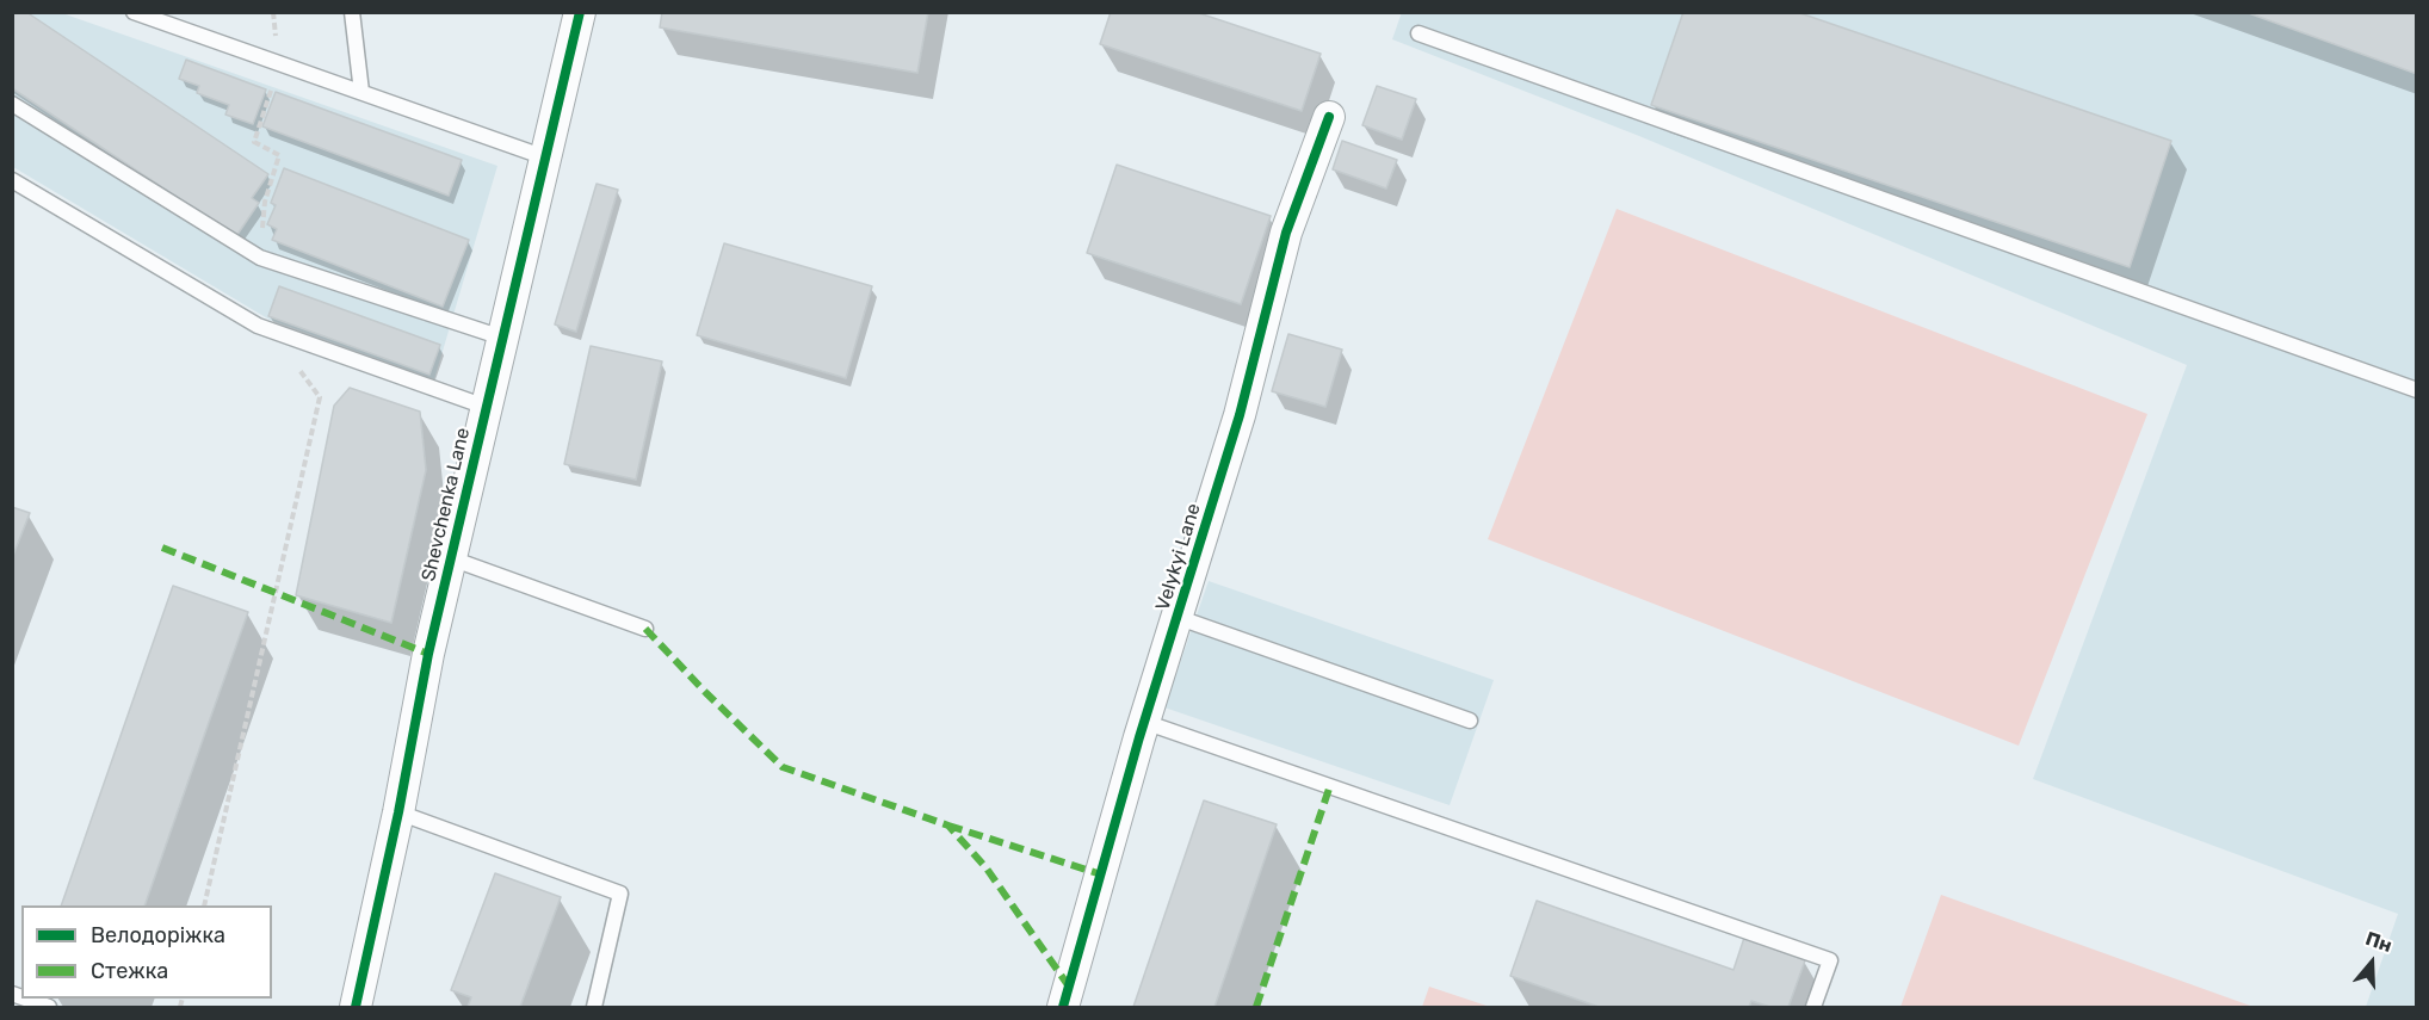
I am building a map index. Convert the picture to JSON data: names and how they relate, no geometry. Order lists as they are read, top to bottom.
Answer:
{
  "streets": {
    "street": ["Shevchenka Lane", "Velykyi Lane"]
  },
  "legend": ["Велодоріжка", "Стежка"],
  "north": "top"
}
